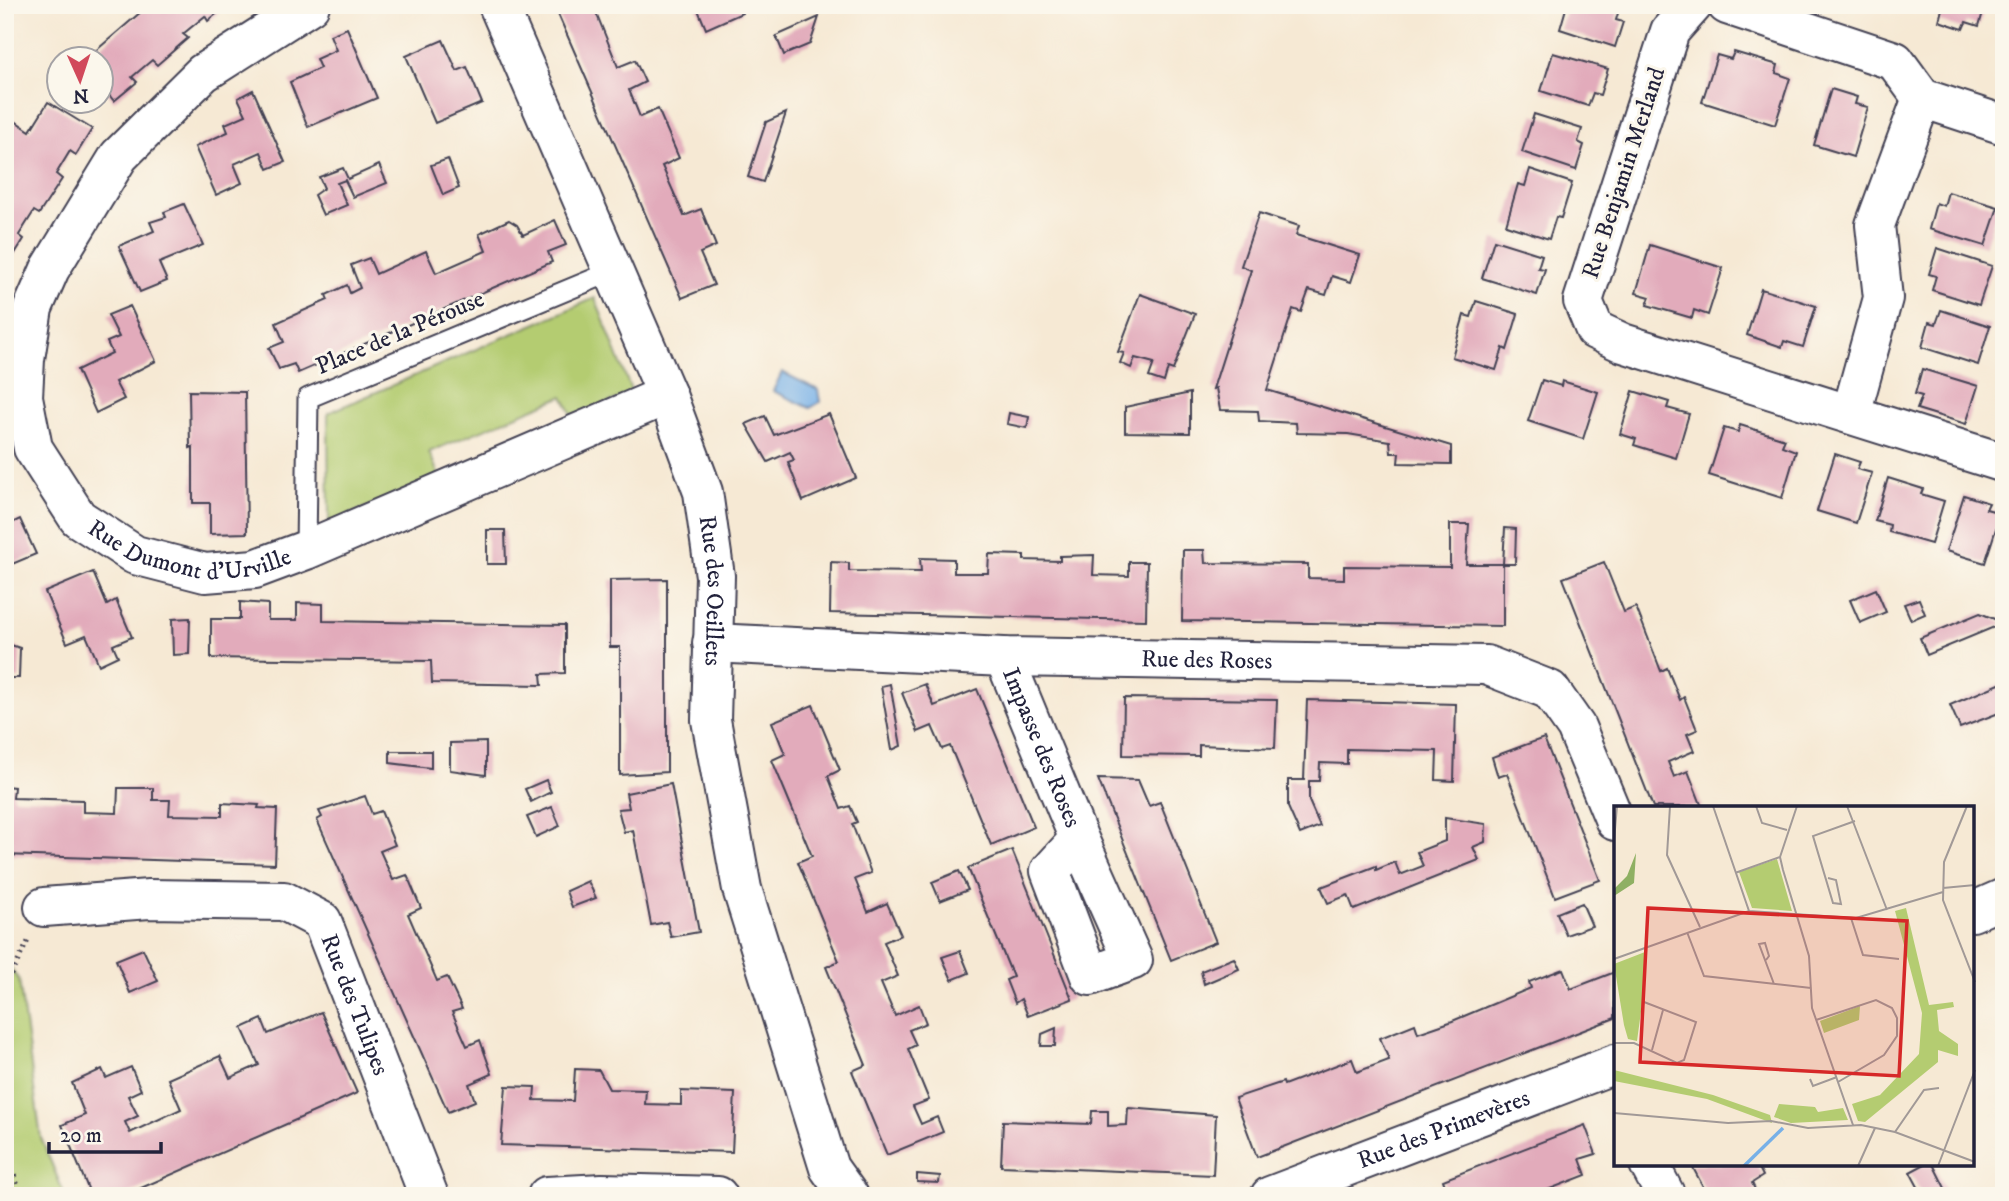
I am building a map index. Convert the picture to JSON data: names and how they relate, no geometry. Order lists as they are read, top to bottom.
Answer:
{
  "streets": {
    "street": [
      "Rue Benjamin Merland",
      "Rue Dumont d'Urville",
      "Rue des Oeillets",
      "Rue des Roses",
      "Impasse des Roses",
      "Rue des Tulipes",
      "Rue des Primevères"
    ],
    "lane": ["Place de la Pérouse"]
  },
  "crossings": [
    ["Place de la Pérouse", "Rue Dumont d'Urville"],
    ["Place de la Pérouse", "Rue des Oeillets"],
    ["Rue Dumont d'Urville", "Rue des Oeillets"],
    ["Rue des Oeillets", "Rue des Roses"],
    ["Rue des Roses", "Impasse des Roses"]
  ],
  "scale_bar": "20 m",
  "north": "bottom"
}
